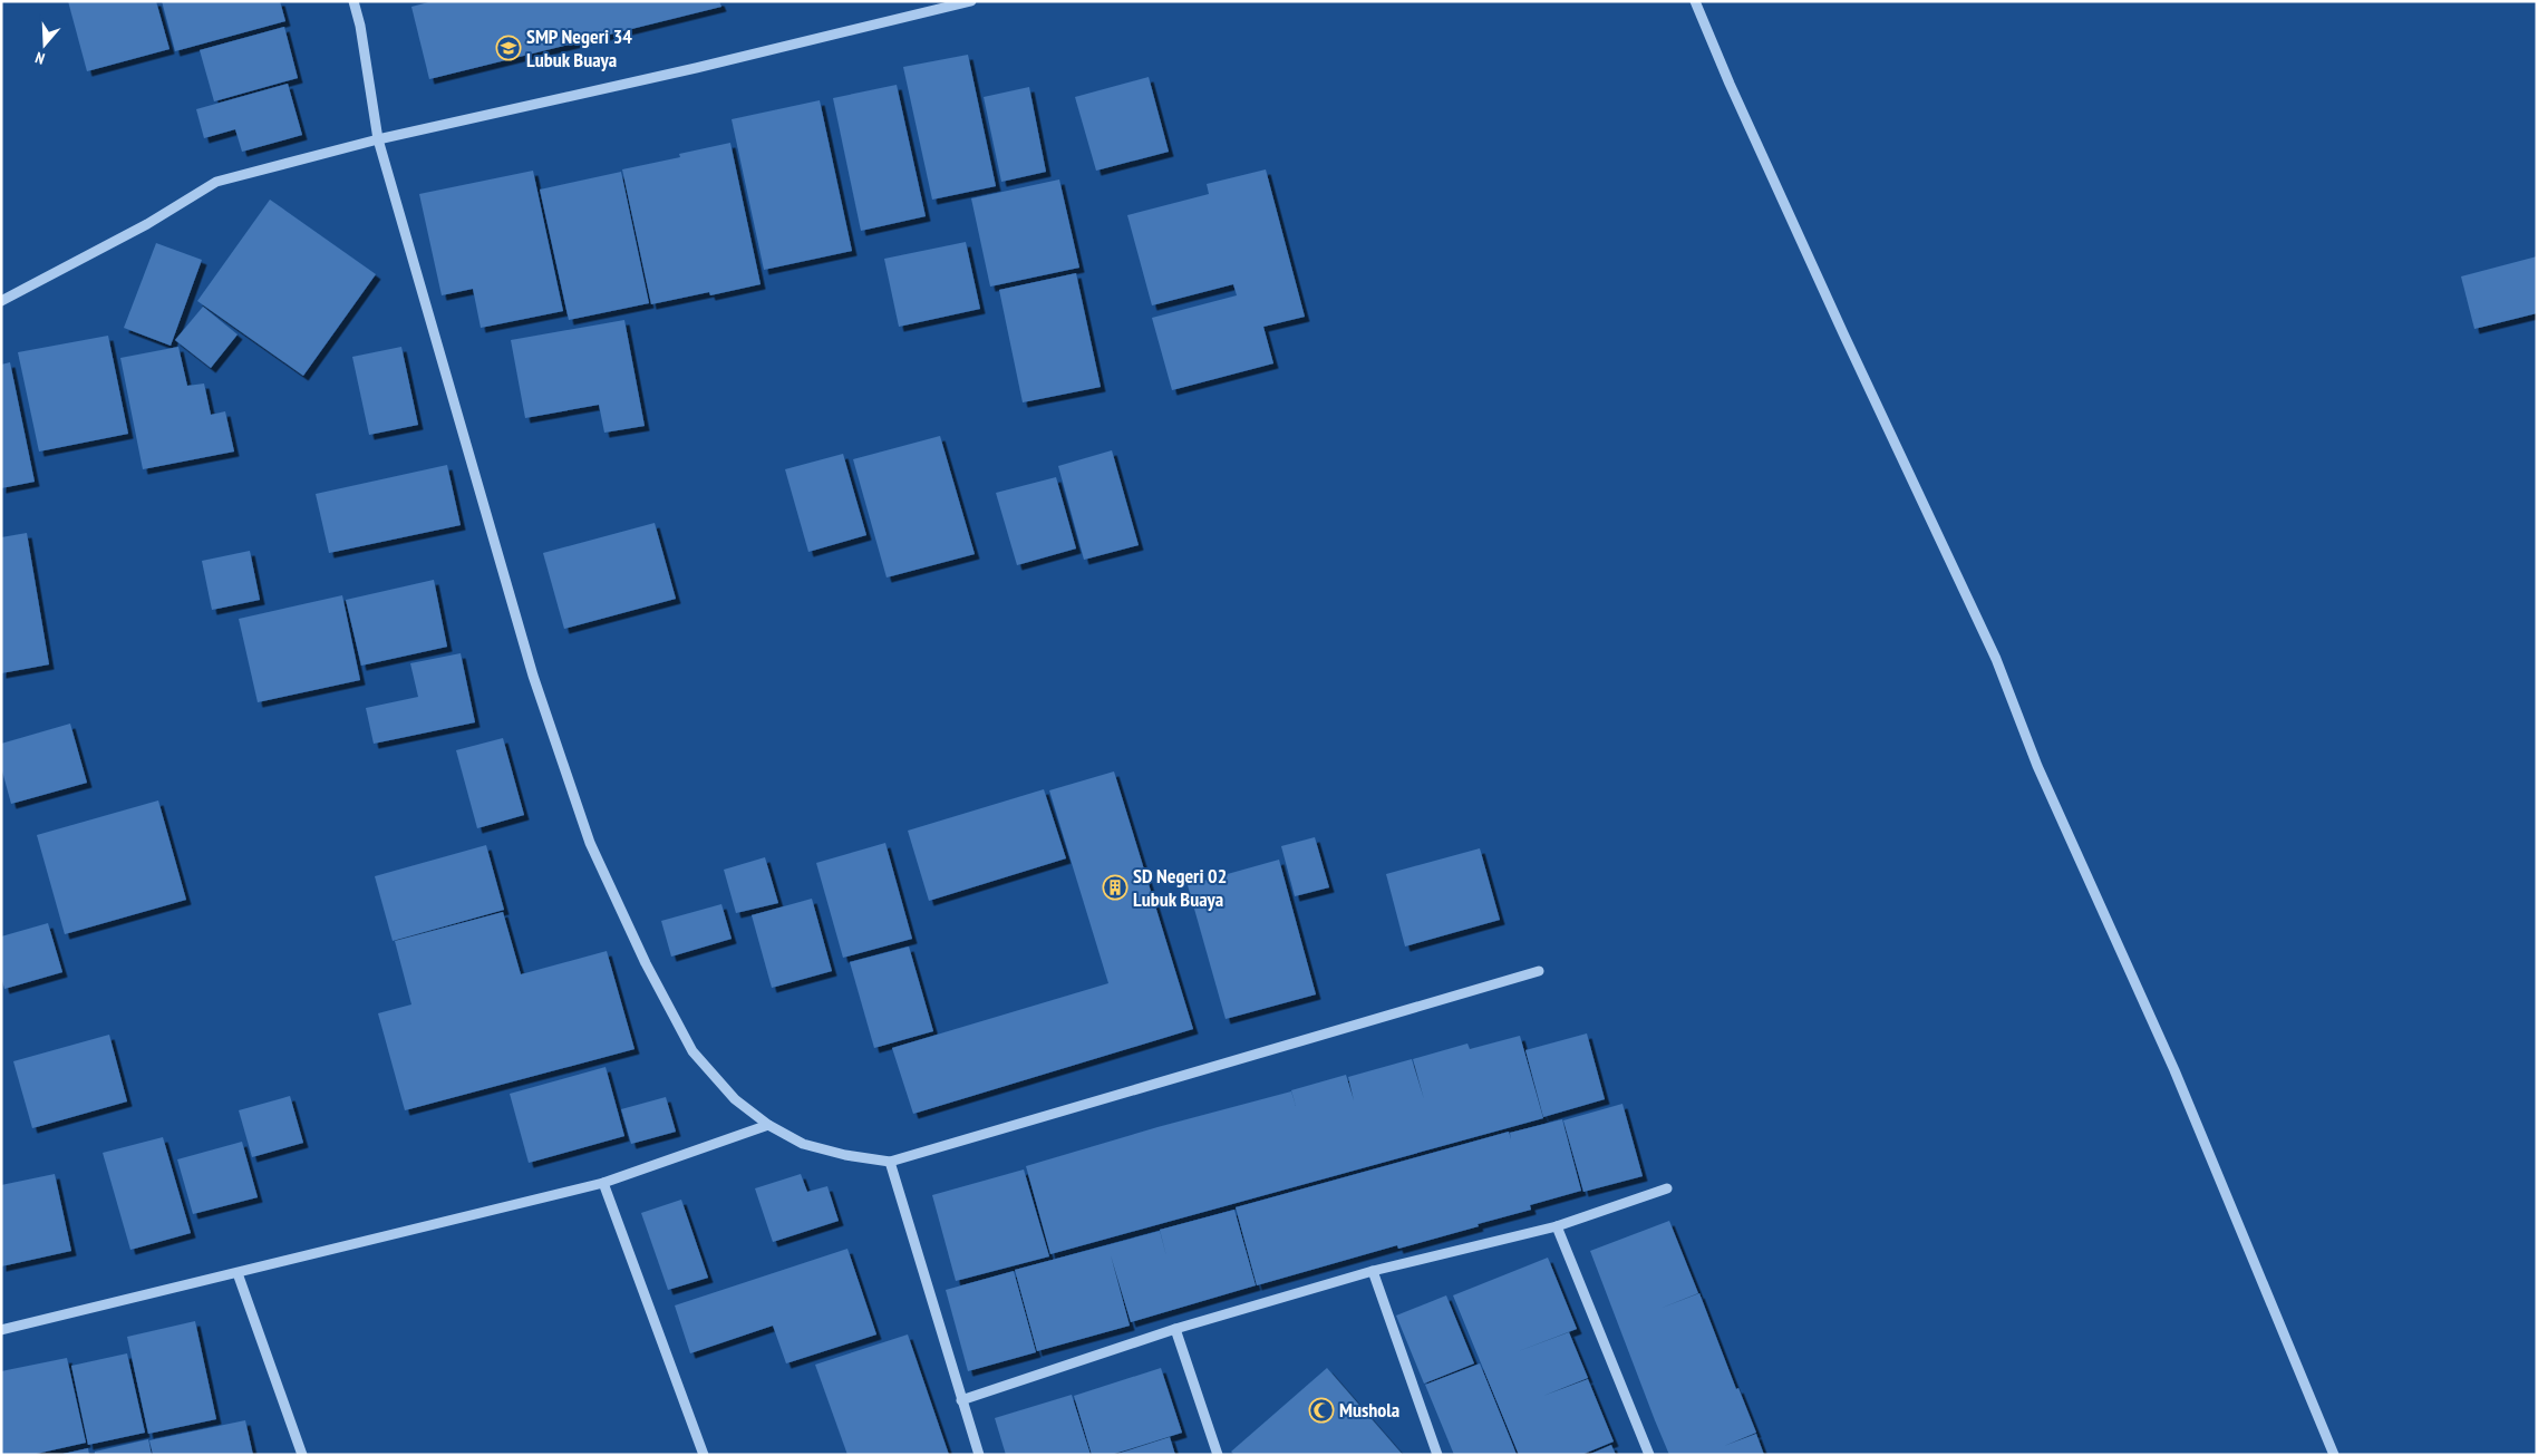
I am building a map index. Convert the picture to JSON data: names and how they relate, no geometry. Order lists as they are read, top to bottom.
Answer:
{
  "places": {
    "school or university": ["SMP Negeri 34 Lubuk Buaya"],
    "building": ["SD Negeri 02 Lubuk Buaya"],
    "mosque": ["Mushola"]
  },
  "north": "bottom"
}
